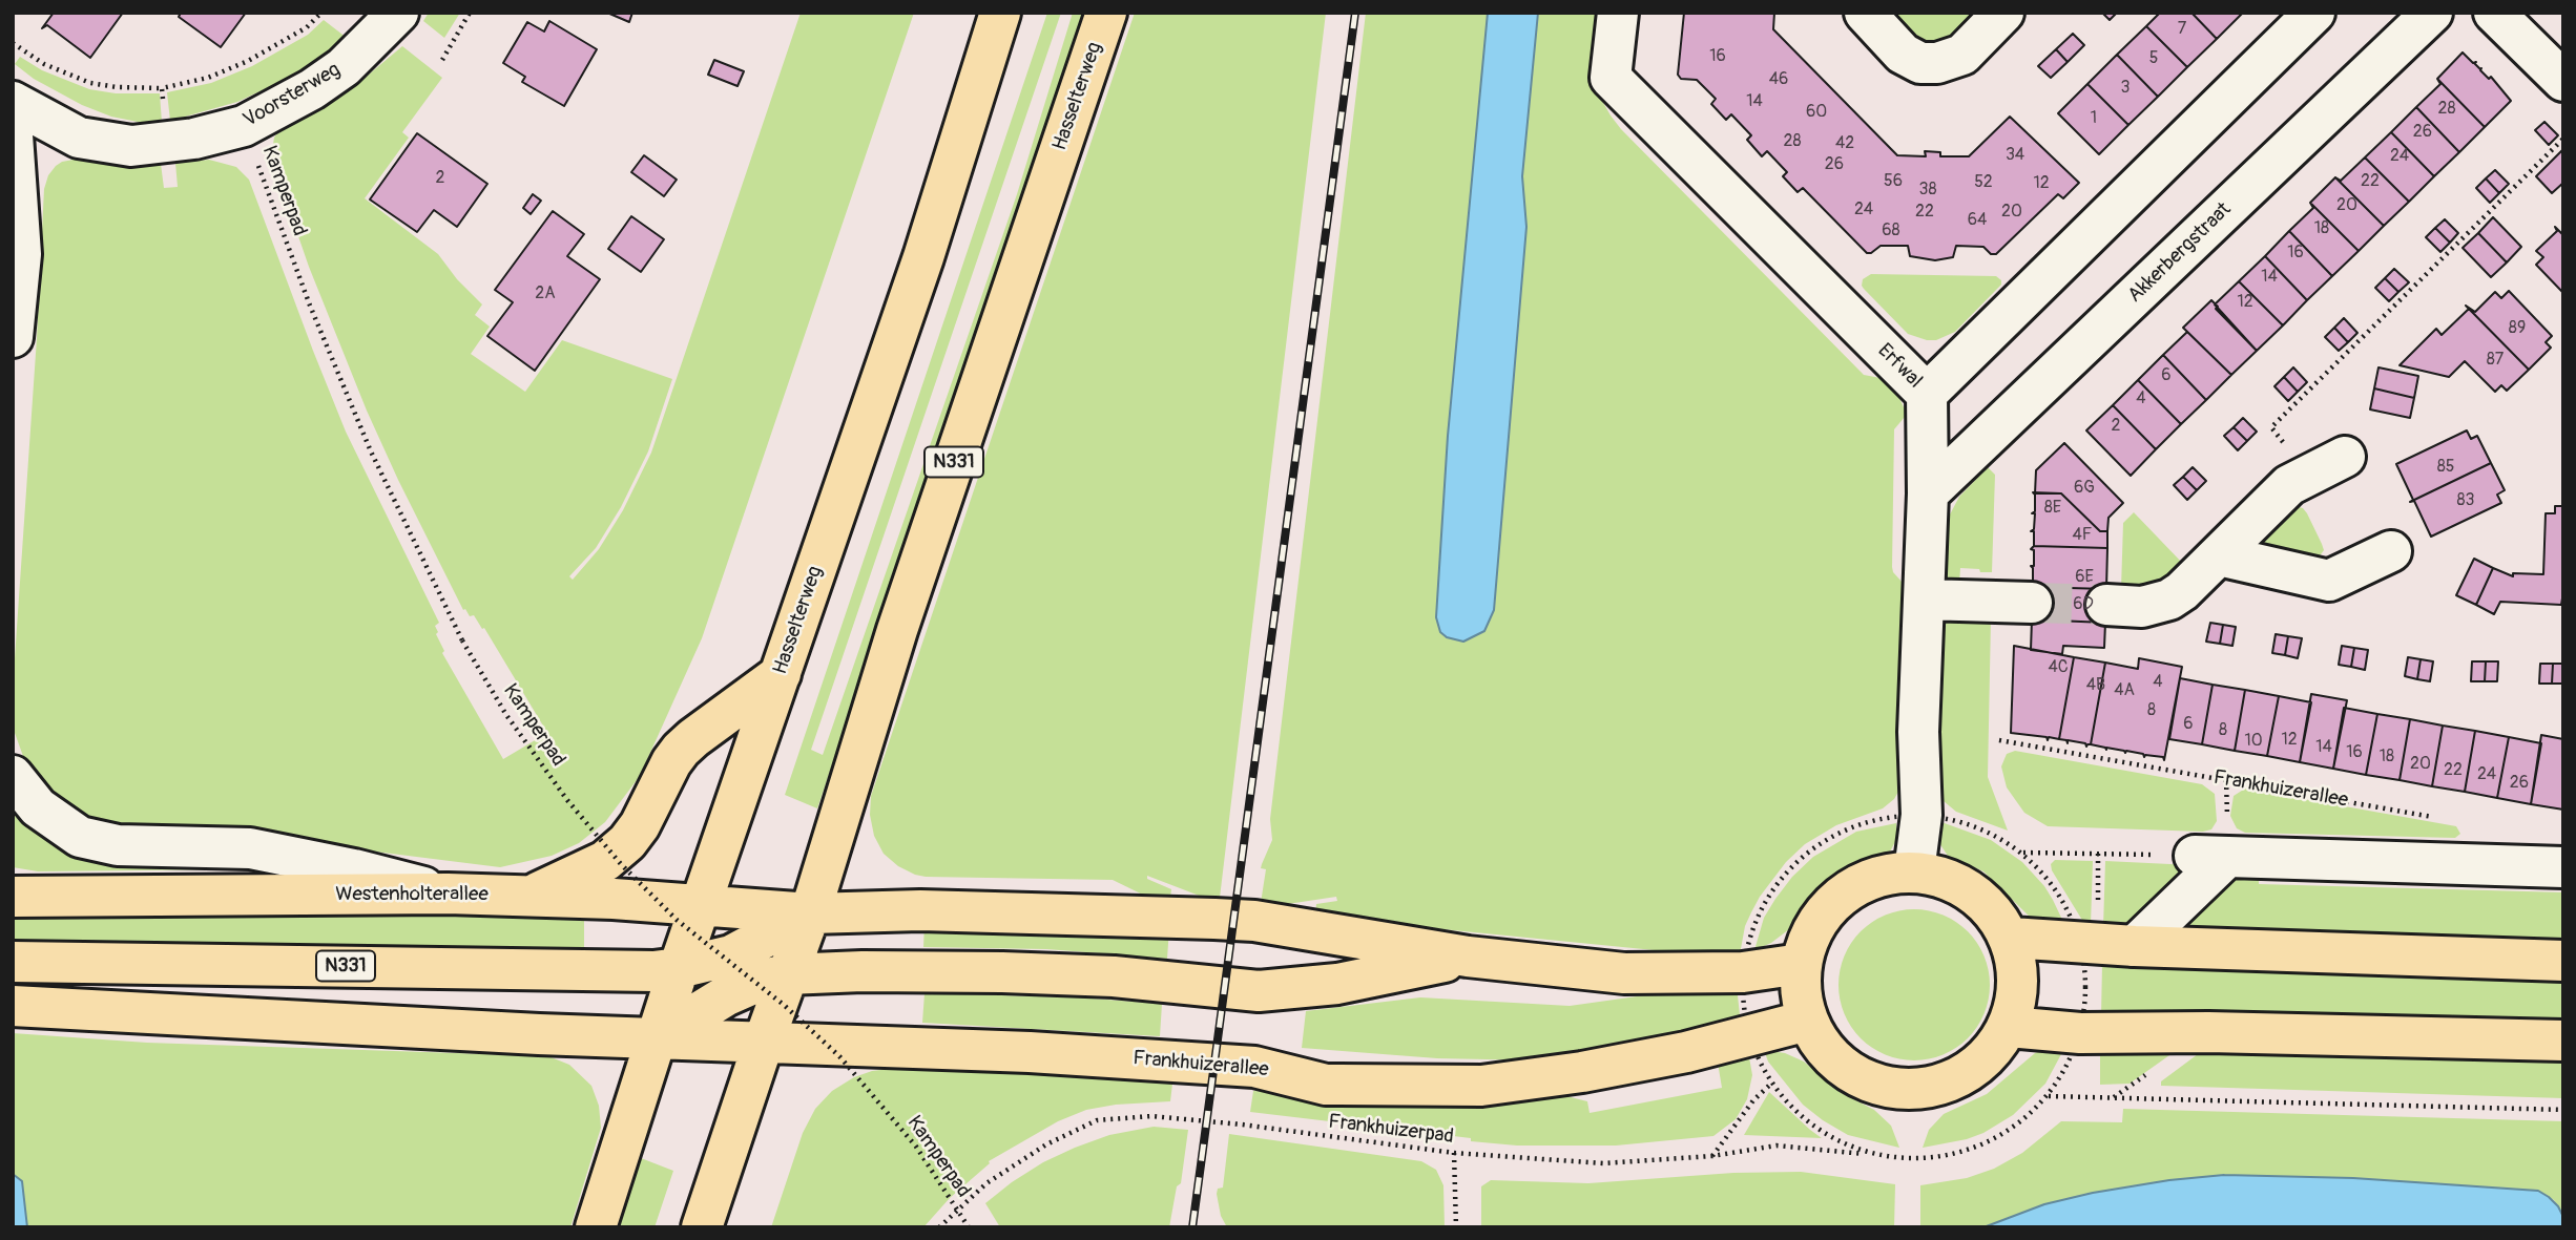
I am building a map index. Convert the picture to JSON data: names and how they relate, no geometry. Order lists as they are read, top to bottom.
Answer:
{
  "streets": {
    "main road": [
      "Hasselterweg",
      "N331",
      "Frankhuizerallee",
      "Westenholterallee"
    ],
    "street": ["Voorsterweg", "Akkerbergstraat", "Erfwal"],
    "path": ["Kamperpad", "Frankhuizerpad"]
  },
  "crossings": [
    ["Voorsterweg", "Kamperpad"],
    ["Hasselterweg", "N331"],
    ["Hasselterweg", "Frankhuizerallee"],
    ["Hasselterweg", "Westenholterallee"],
    ["Akkerbergstraat", "Erfwal"],
    ["Erfwal", "Frankhuizerallee"],
    ["N331", "Westenholterallee"]
  ],
  "house_numbers": [
    "7",
    "16",
    "5",
    "46",
    "3",
    "14",
    "28",
    "60",
    "1",
    "26",
    "28",
    "42",
    "34",
    "24",
    "26",
    "2",
    "56",
    "22",
    "52",
    "12",
    "38",
    "20",
    "24",
    "22",
    "20",
    "64",
    "18",
    "68",
    "16",
    "14",
    "2A",
    "12",
    "89",
    "87",
    "6",
    "4",
    "2",
    "85",
    "6G",
    "83",
    "8E",
    "4F",
    "6E",
    "6D",
    "4C",
    "4",
    "4B",
    "4A",
    "8",
    "6",
    "8",
    "12",
    "10",
    "14",
    "16",
    "18",
    "20",
    "22",
    "24",
    "26"
  ]
}
